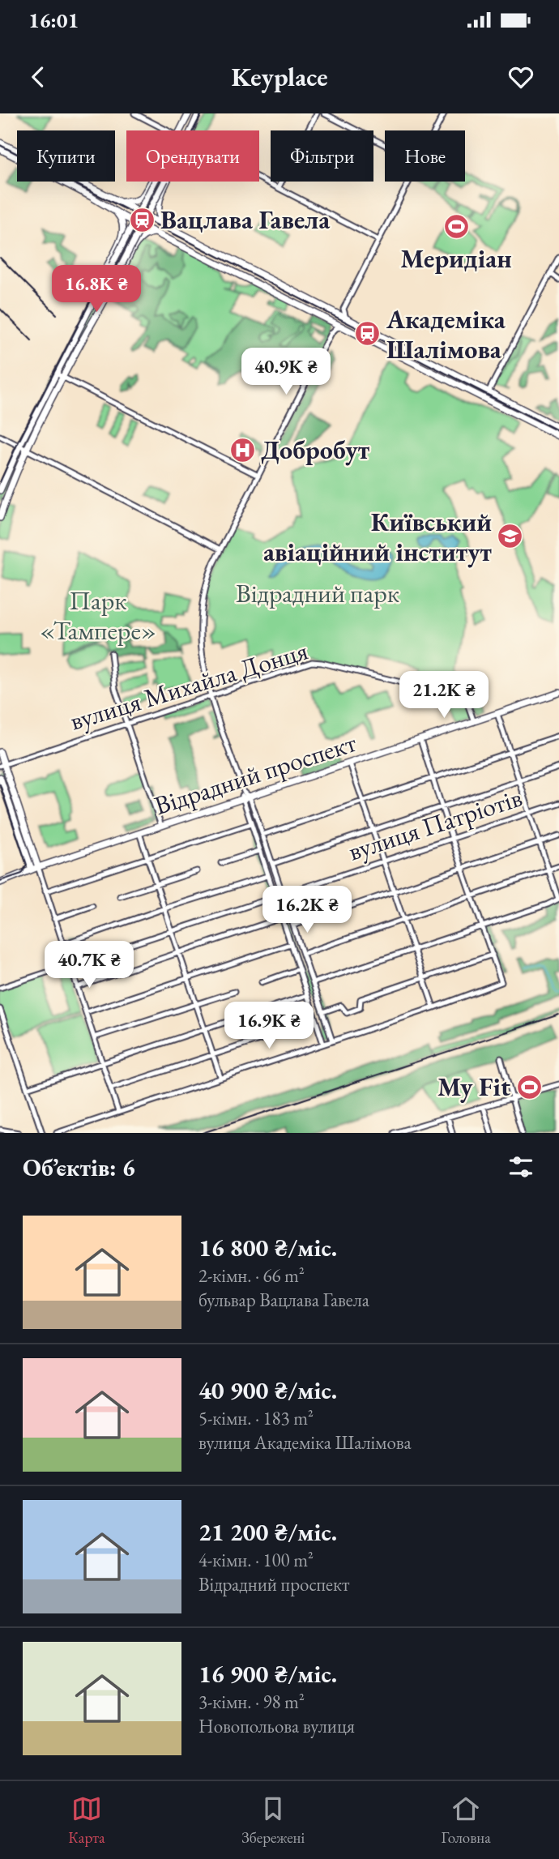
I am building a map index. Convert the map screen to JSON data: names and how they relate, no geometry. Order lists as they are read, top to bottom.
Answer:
{
  "streets": {
    "main road": ["Відрадний проспект"],
    "street": ["вулиця Михайла Донця", "вулиця Патріотів"]
  },
  "crossings": [
    ["вулиця Михайла Донця", "Відрадний проспект"]
  ],
  "parks": ["Відрадний парк", "Парк «Тампере»"],
  "places": {
    "station": ["Вацлава Гавела", "Академіка Шалімова"],
    "sports": ["Меридіан", "My Fit"],
    "hospital": ["Добробут"],
    "school or university": ["Київський авіаційний інститут"]
  },
  "page": {
    "status": "16:01",
    "header": "Keyplace",
    "chip": [
      "Купити",
      "Орендувати",
      "Фільтри",
      "Нове"
    ],
    "price": [
      "16.8K ₴",
      "40.9K ₴",
      "21.2K ₴",
      "16.2K ₴",
      "40.7K ₴",
      "16.9K ₴"
    ],
    "heading": "Об’єктів: 6",
    "list": [
      {
        "name": "16 800 ₴/міс.",
        "note": "2-кімн. · 66 m² · бульвар Вацлава Гавела"
      },
      {
        "name": "40 900 ₴/міс.",
        "note": "5-кімн. · 183 m² · вулиця Академіка Шалімова"
      },
      {
        "name": "21 200 ₴/міс.",
        "note": "4-кімн. · 100 m² · Відрадний проспект"
      },
      {
        "name": "16 900 ₴/міс.",
        "note": "3-кімн. · 98 m² · Новопольова вулиця"
      }
    ],
    "tabs": ["Карта", "Збережені", "Головна"]
  }
}
